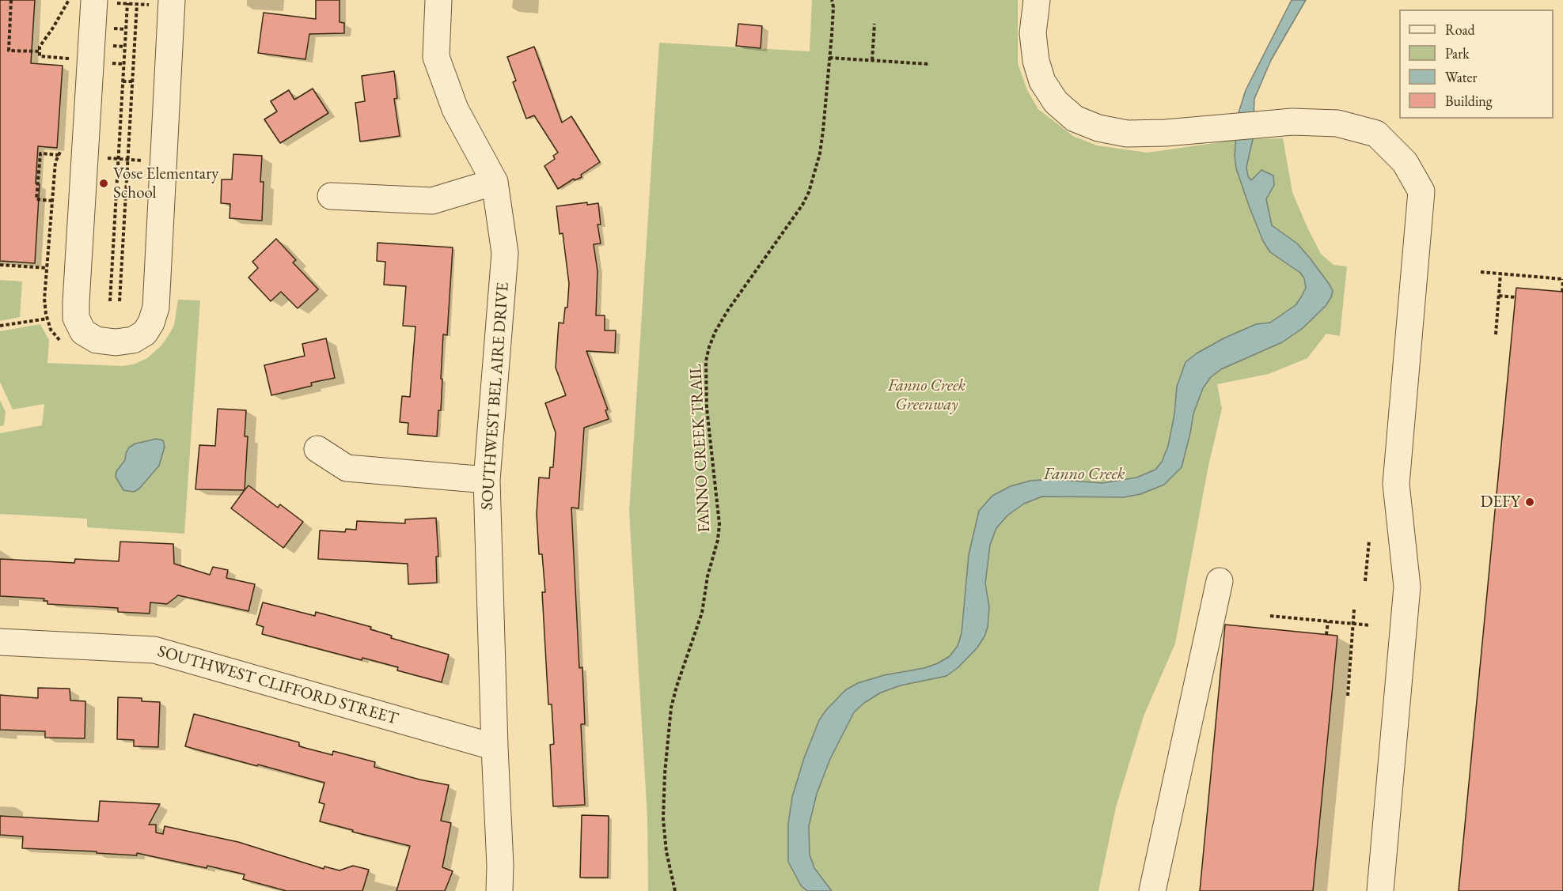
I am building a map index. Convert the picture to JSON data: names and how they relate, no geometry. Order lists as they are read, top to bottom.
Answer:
{
  "streets": {
    "street": ["SOUTHWEST BEL AIRE DRIVE", "SOUTHWEST CLIFFORD STREET"],
    "path": ["FANNO CREEK TRAIL"]
  },
  "crossings": [
    ["SOUTHWEST BEL AIRE DRIVE", "SOUTHWEST CLIFFORD STREET"]
  ],
  "water": ["Fanno Creek"],
  "parks": ["Fanno Creek Greenway"],
  "places": ["Vose Elementary School", "DEFY"],
  "legend": [
    "Road",
    "Park",
    "Water",
    "Building"
  ]
}
